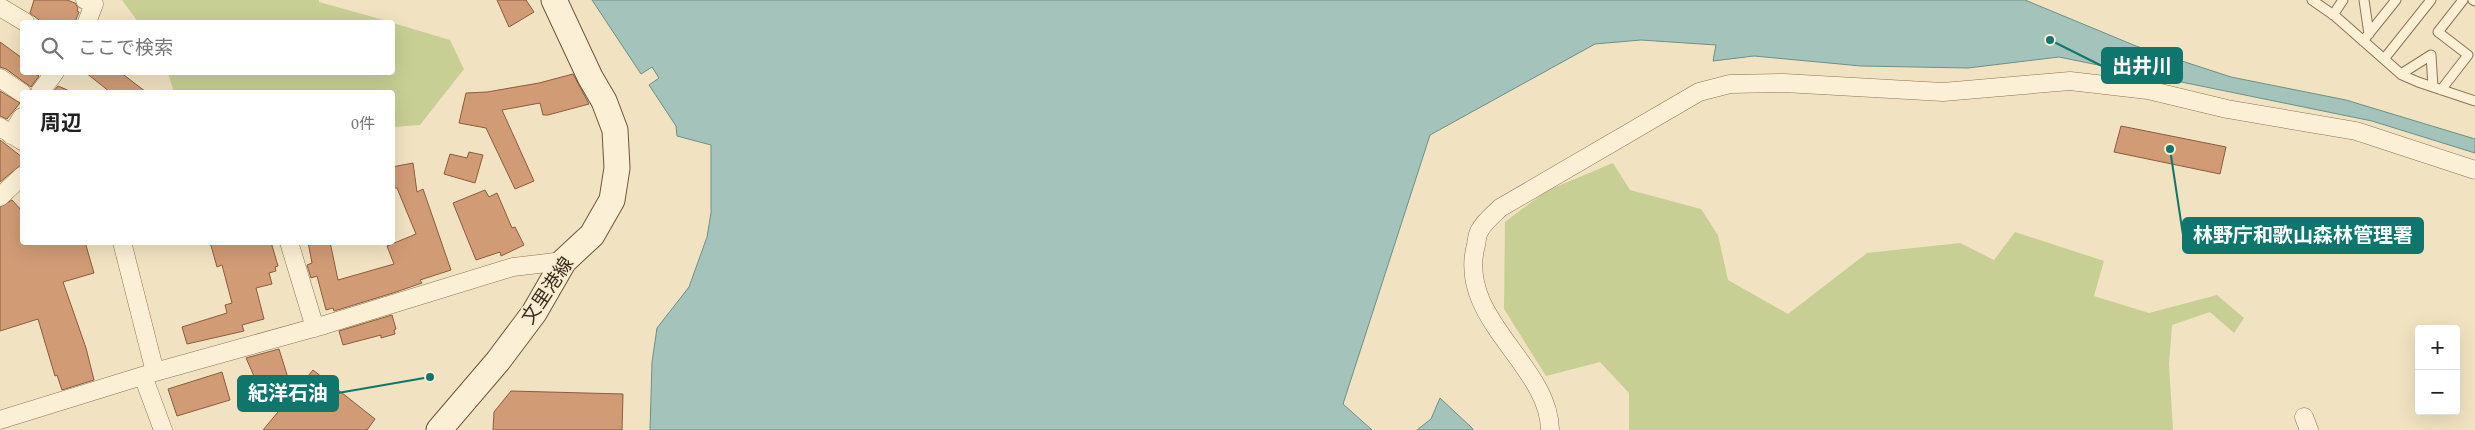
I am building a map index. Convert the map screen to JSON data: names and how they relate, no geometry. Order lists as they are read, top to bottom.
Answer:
{
  "streets": {
    "main road": ["文里港線"]
  },
  "places": ["出井川", "林野庁和歌山森林管理署", "紀洋石油"],
  "page": {
    "search": "ここで検索",
    "heading": ["周辺", "0件"],
    "map_buttons": ["+", "−"]
  }
}
